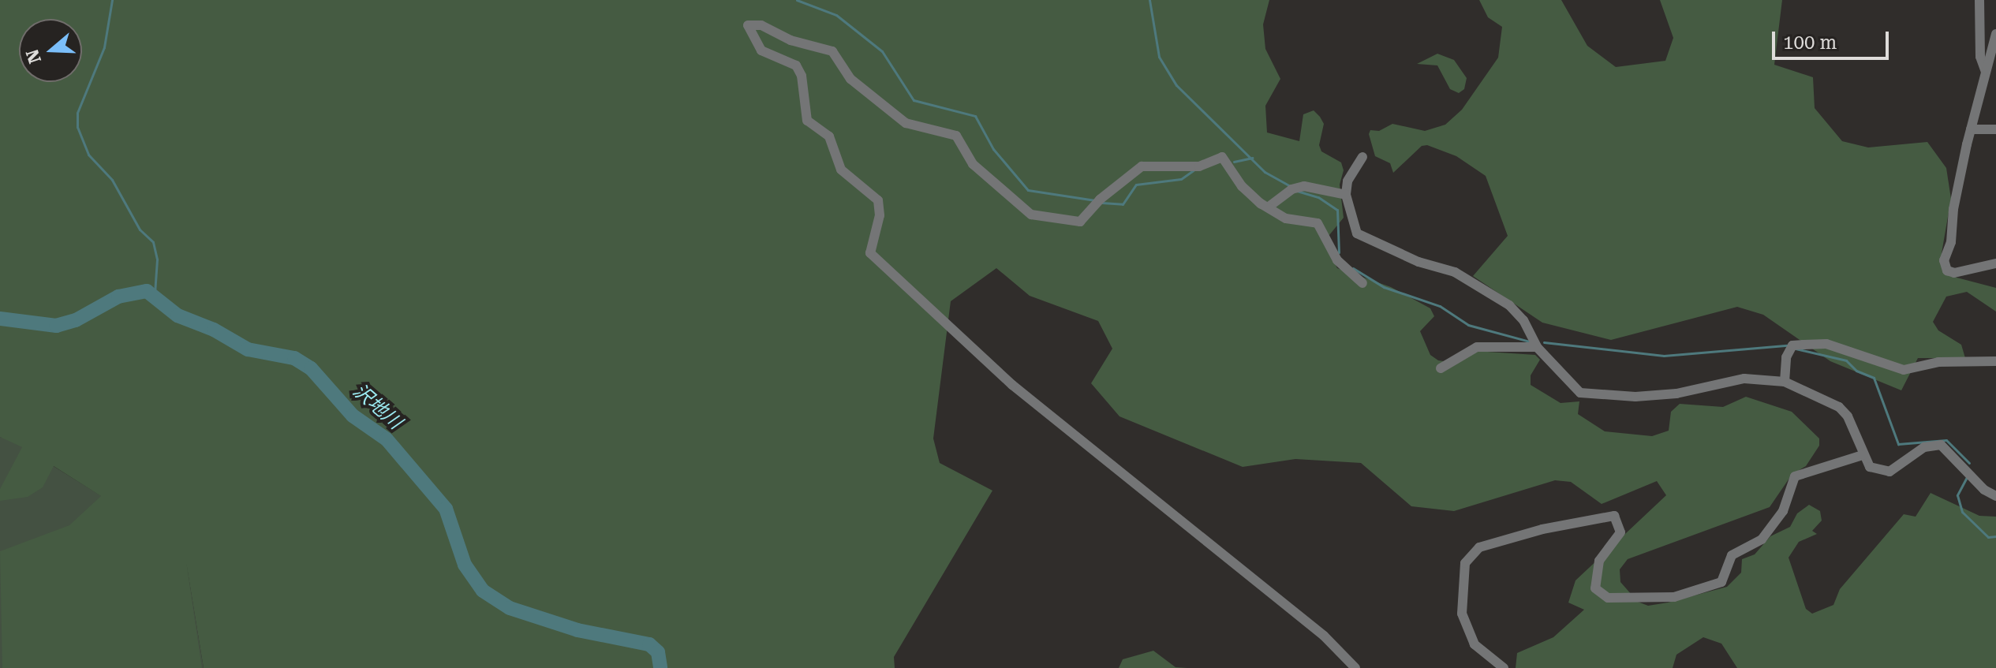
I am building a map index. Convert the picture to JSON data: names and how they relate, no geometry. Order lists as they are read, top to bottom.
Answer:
{
  "water": ["沢地川"],
  "scale_bar": "100 m",
  "north": "left"
}
